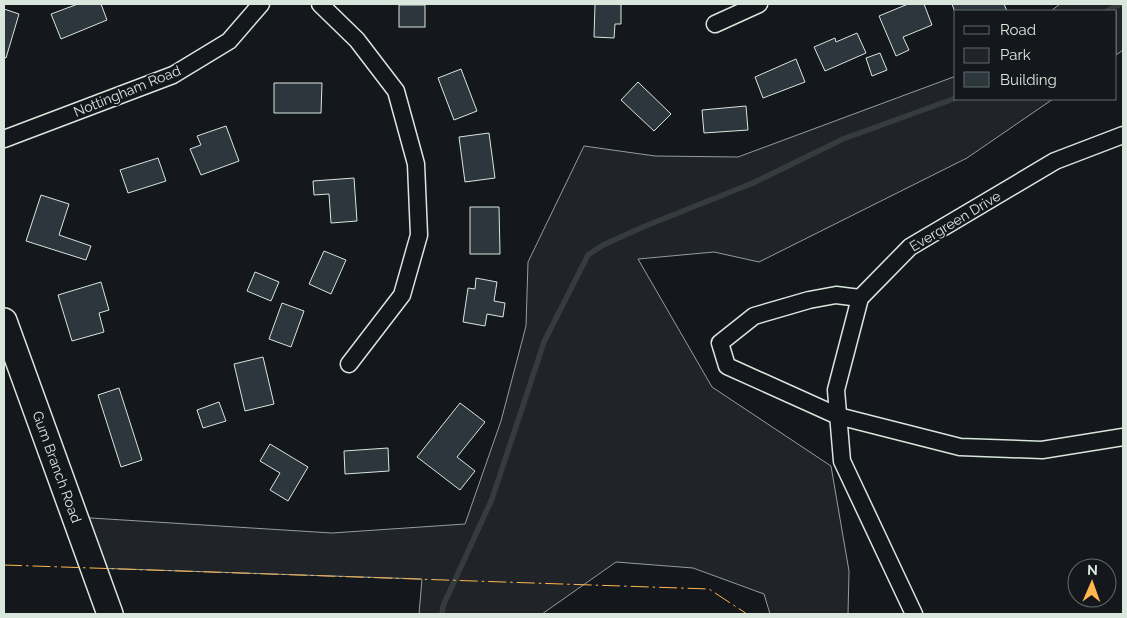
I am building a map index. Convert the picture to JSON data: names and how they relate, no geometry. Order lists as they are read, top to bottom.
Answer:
{
  "streets": {
    "main road": ["Gum Branch Road"],
    "street": ["Nottingham Road", "Evergreen Drive"]
  },
  "legend": ["Road", "Park", "Building"],
  "north": "top"
}
